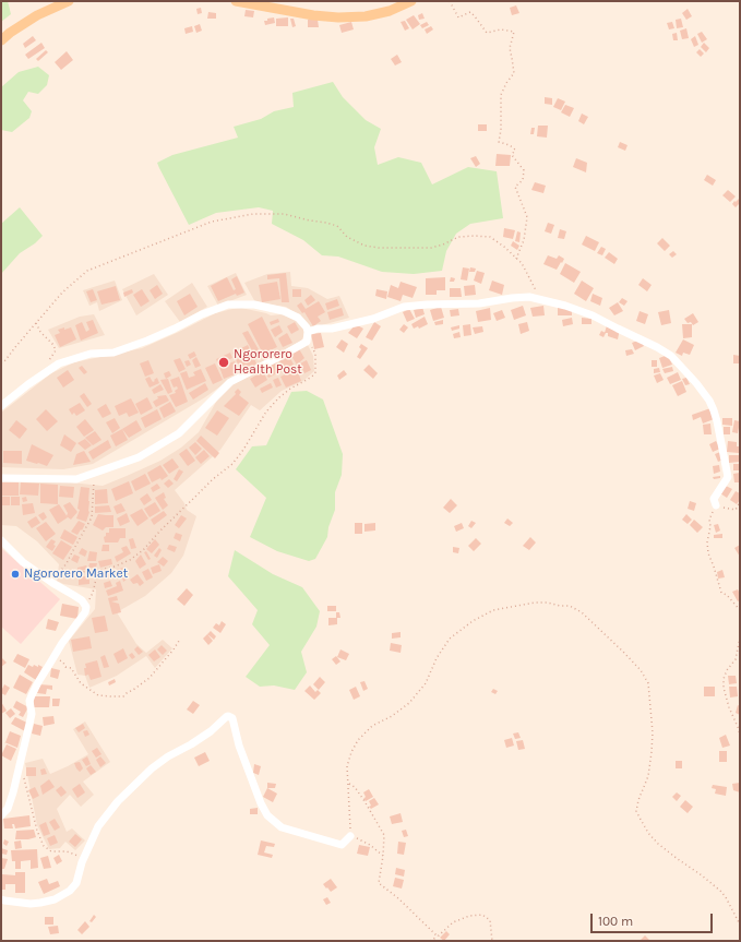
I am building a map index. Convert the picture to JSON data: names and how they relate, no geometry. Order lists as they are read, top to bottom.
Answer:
{
  "places": ["Ngororero Health Post", "Ngororero Market"],
  "scale_bar": "100 m"
}
